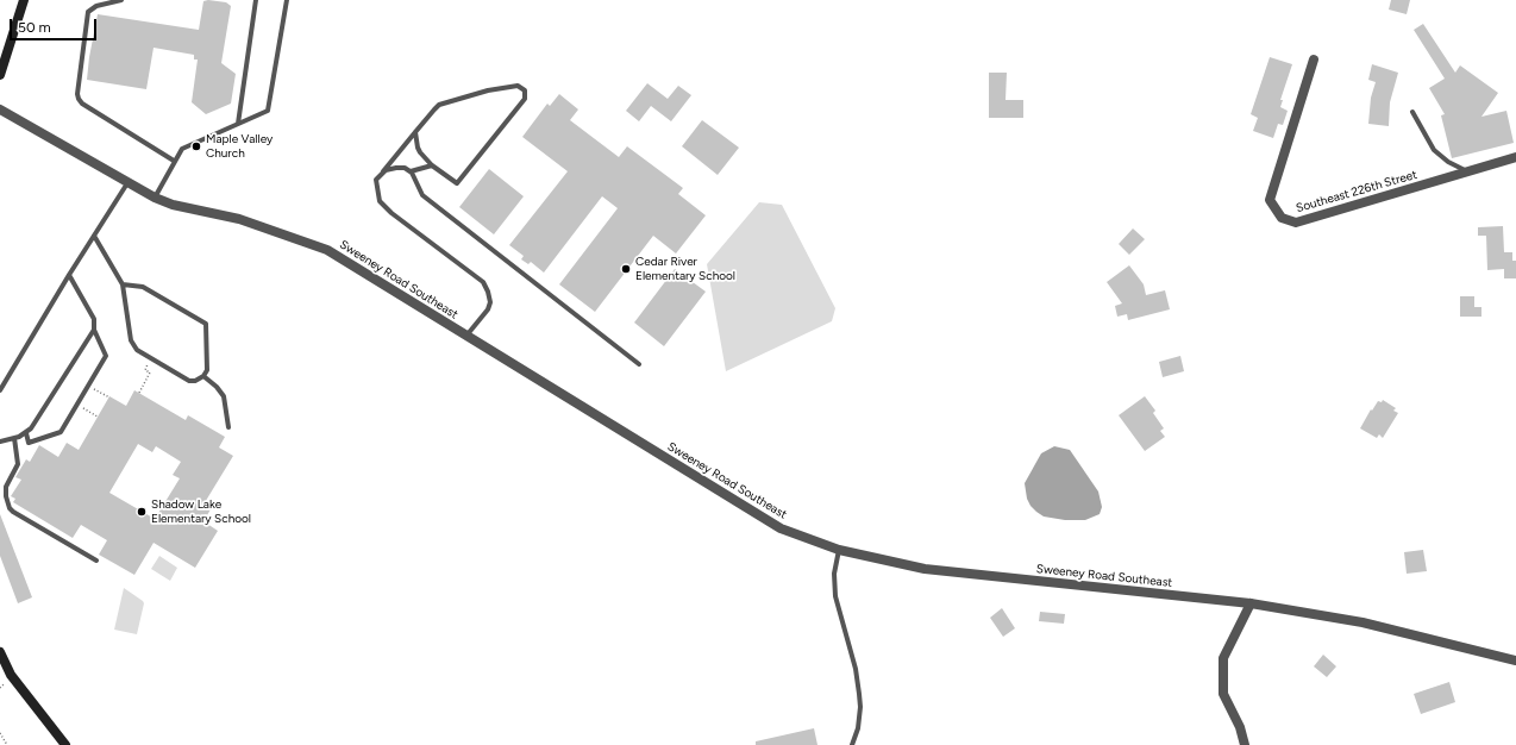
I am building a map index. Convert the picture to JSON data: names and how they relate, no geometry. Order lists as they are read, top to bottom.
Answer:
{
  "streets": {
    "street": ["Southeast 226th Street", "Sweeney Road Southeast"]
  },
  "places": ["Maple Valley Church", "Cedar River Elementary School", "Shadow Lake Elementary School"],
  "scale_bar": "50 m"
}
